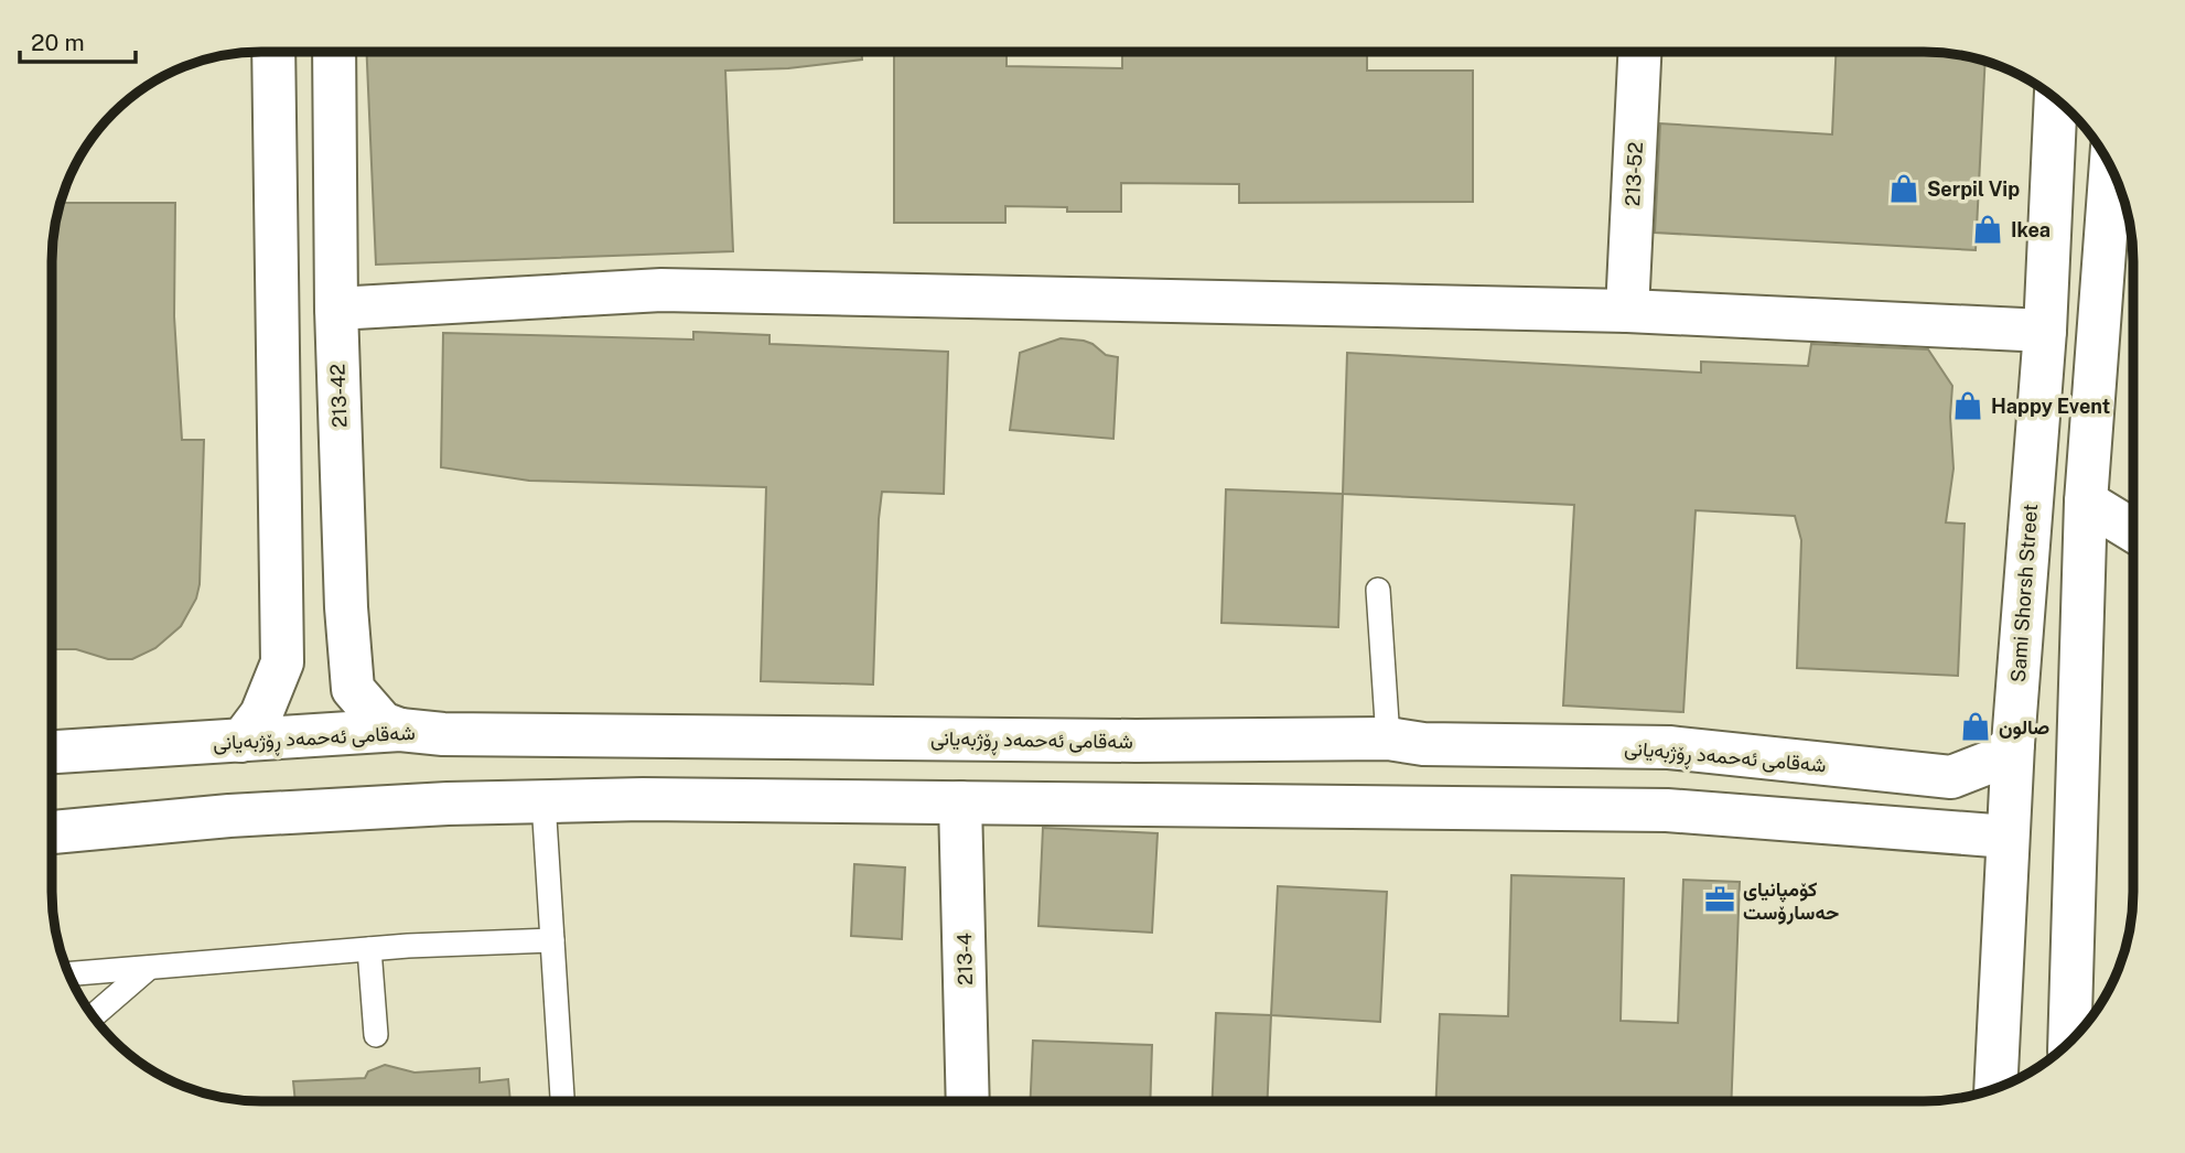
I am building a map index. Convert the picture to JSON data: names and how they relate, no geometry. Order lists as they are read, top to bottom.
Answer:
{
  "streets": {
    "street": [
      "213-52",
      "213-42",
      "Sami Shorsh Street",
      "شەقامی ئەحمەد ڕۆژبەیانی",
      "213-4"
    ]
  },
  "crossings": [
    ["213-42", "شەقامی ئەحمەد ڕۆژبەیانی"],
    ["Sami Shorsh Street", "شەقامی ئەحمەد ڕۆژبەیانی"]
  ],
  "places": {
    "shop": [
      "Serpil Vip",
      "Ikea",
      "Happy Event",
      "صالون"
    ],
    "office": ["کۆمپانیای حەسارۆست"]
  },
  "scale_bar": "20 m"
}
